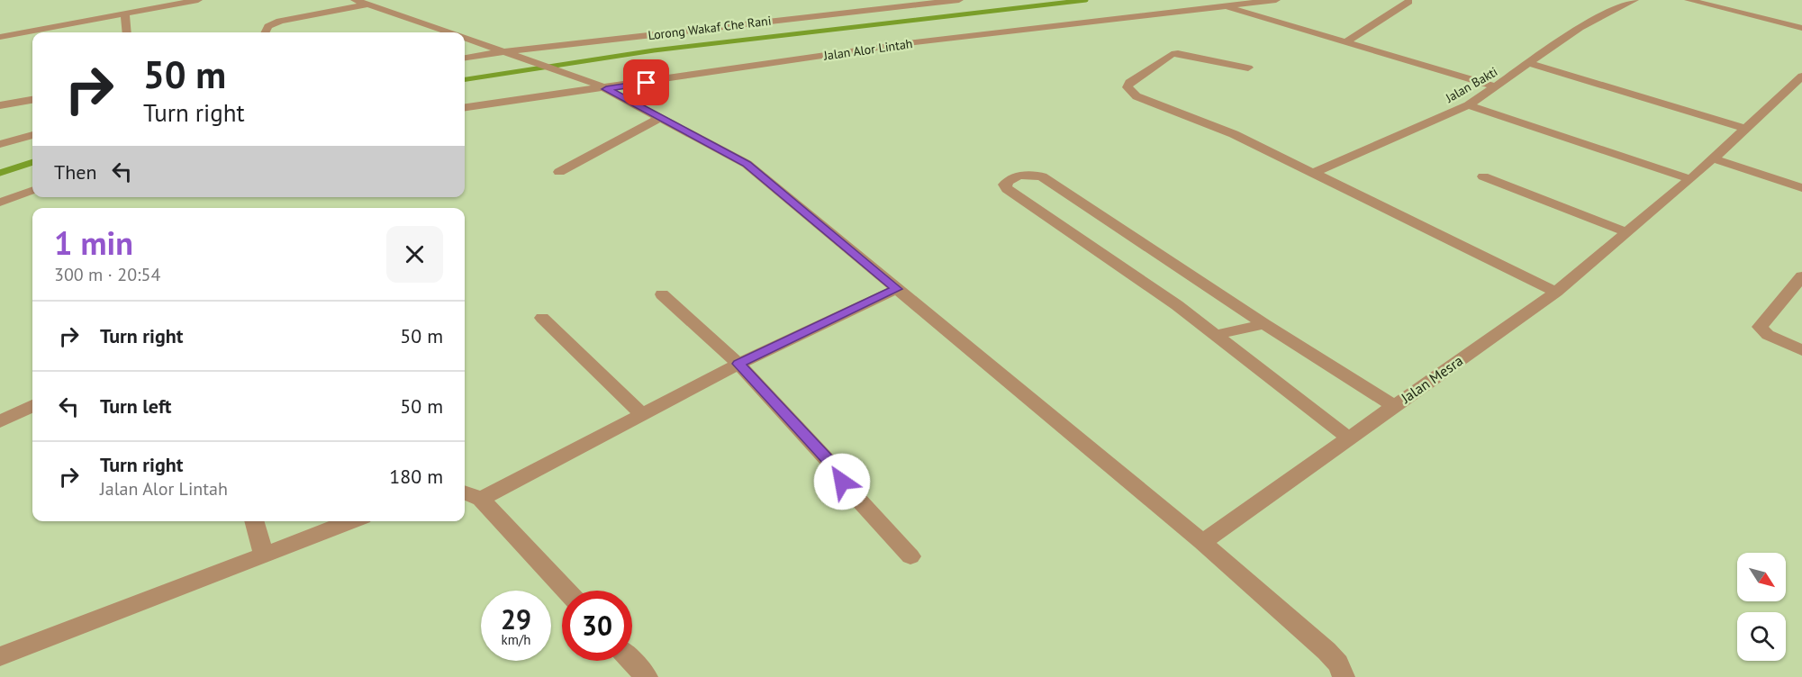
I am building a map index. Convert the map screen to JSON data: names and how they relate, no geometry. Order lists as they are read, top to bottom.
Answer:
{
  "streets": {
    "street": [
      "Lorong Wakaf Che Rani",
      "Jalan Alor Lintah",
      "Jalan Bakti",
      "Jalan Mesra"
    ]
  },
  "north": "bottom right",
  "page": {
    "turn": ["50 m", "Turn right"],
    "then": "Then",
    "heading": ["1 min", "300 m · 20:54"],
    "list": [
      {
        "name": "Turn right",
        "value": "50 m"
      },
      {
        "name": "Turn left",
        "value": "50 m"
      },
      {
        "name": "Turn right",
        "note": "Jalan Alor Lintah",
        "value": "180 m"
      }
    ],
    "speed": "29 km/h",
    "limit": "30"
  }
}
